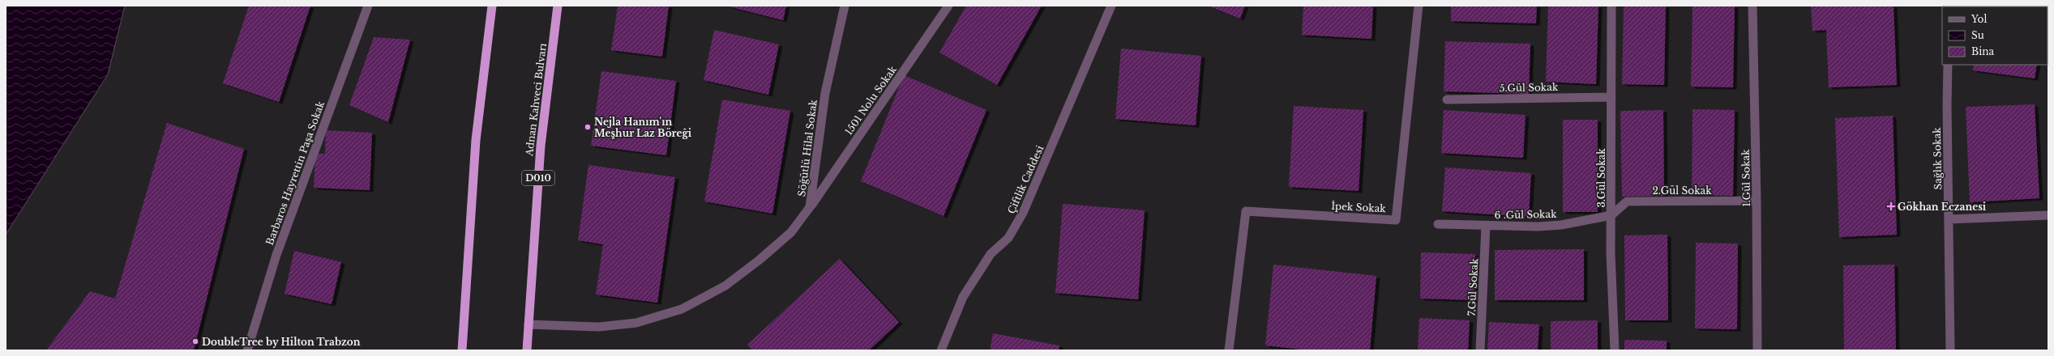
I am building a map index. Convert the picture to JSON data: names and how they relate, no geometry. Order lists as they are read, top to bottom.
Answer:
{
  "streets": {
    "highway": ["Adnan Kahveci Bulvarı", "D010"],
    "street": [
      "5.Gül Sokak",
      "1501 Nolu Sokak",
      "Söğütlü Hilal Sokak",
      "Sağlık Sokak",
      "Barbaros Hayrettin Paşa Sokak",
      "3.Gül Sokak",
      "1.Gül Sokak",
      "Çiftlik Caddesi",
      "2.Gül Sokak",
      "İpek Sokak",
      "6 .Gül Sokak",
      "7.Gül Sokak"
    ]
  },
  "crossings": [
    ["5.Gül Sokak", "3.Gül Sokak"],
    ["Adnan Kahveci Bulvarı", "Söğütlü Hilal Sokak"],
    ["1501 Nolu Sokak", "Söğütlü Hilal Sokak"],
    ["3.Gül Sokak", "2.Gül Sokak"],
    ["3.Gül Sokak", "6 .Gül Sokak"],
    ["1.Gül Sokak", "2.Gül Sokak"],
    ["2.Gül Sokak", "6 .Gül Sokak"],
    ["6 .Gül Sokak", "7.Gül Sokak"]
  ],
  "places": {
    "other": ["Nejla Hanım'ın Meşhur Laz Böreği", "DoubleTree by Hilton Trabzon"],
    "health": ["Gökhan Eczanesi"]
  },
  "legend": ["Yol", "Su", "Bina"]
}
